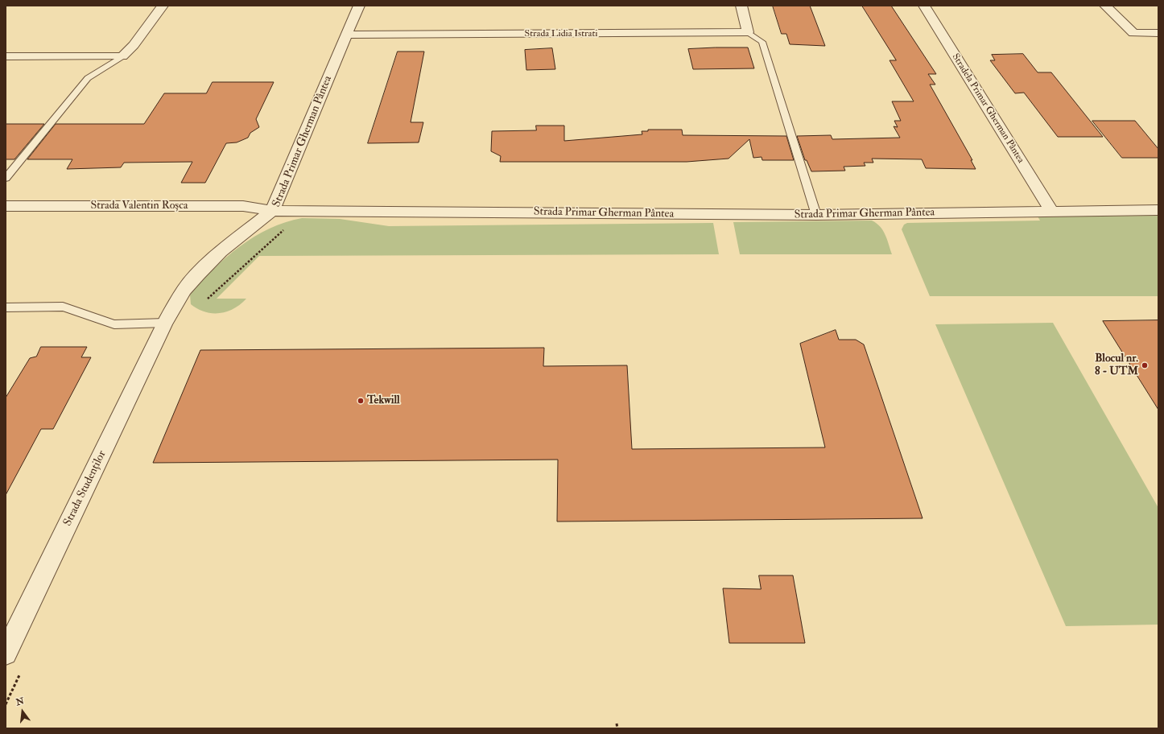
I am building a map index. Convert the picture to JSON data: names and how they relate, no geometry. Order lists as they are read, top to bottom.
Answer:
{
  "streets": {
    "street": [
      "Strada Lidia Istrati",
      "Stradela Primar Gherman Pântea",
      "Strada Primar Gherman Pântea",
      "Strada Valentin Roșca",
      "Strada Studenților"
    ]
  },
  "crossings": [
    ["Strada Lidia Istrati", "Strada Primar Gherman Pântea"],
    ["Stradela Primar Gherman Pântea", "Strada Primar Gherman Pântea"],
    ["Strada Primar Gherman Pântea", "Strada Valentin Roșca"],
    ["Strada Primar Gherman Pântea", "Strada Studenților"],
    ["Strada Valentin Roșca", "Strada Studenților"]
  ],
  "places": ["Blocul nr. 8 - UTM", "Tekwill"],
  "north": "top"
}
